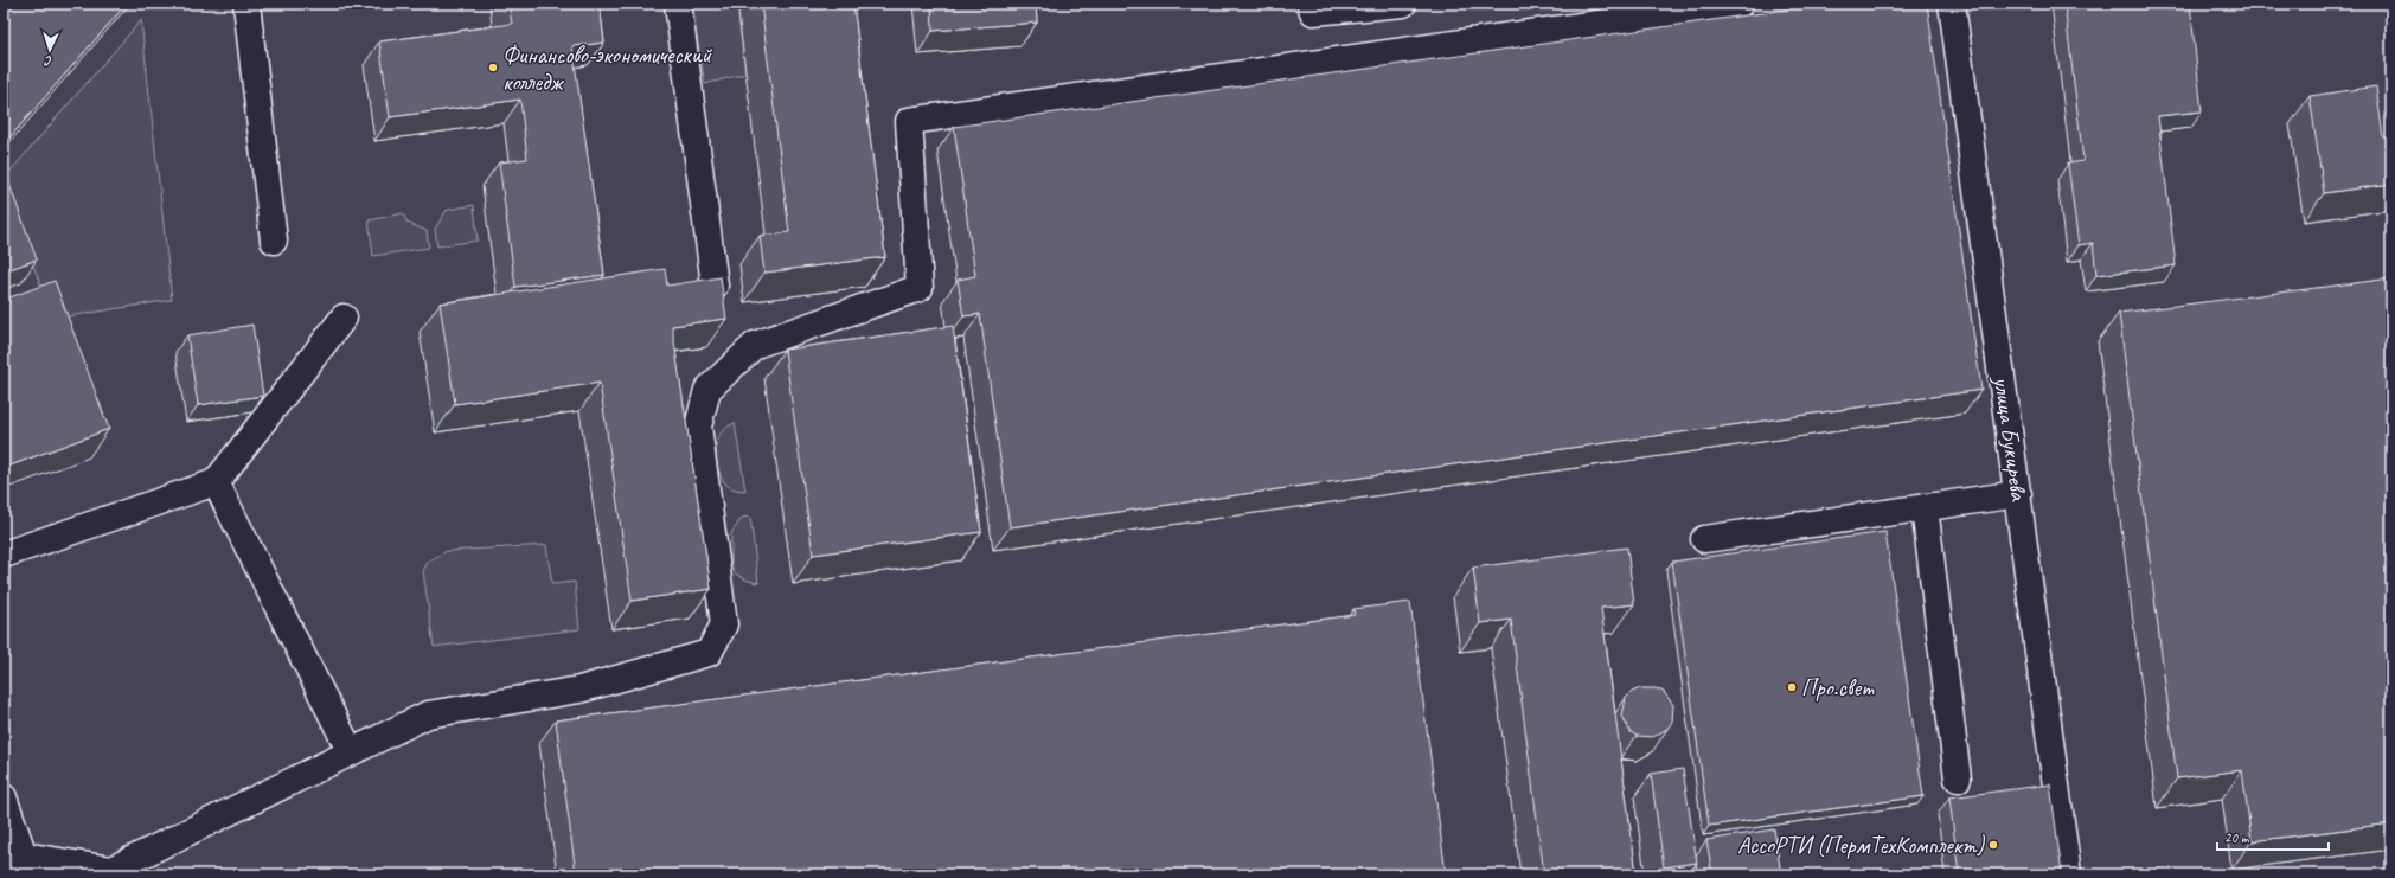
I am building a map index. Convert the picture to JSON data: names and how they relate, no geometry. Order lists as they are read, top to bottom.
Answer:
{
  "streets": {
    "street": ["улица Букирева"]
  },
  "places": ["Финансово-экономический колледж", "Про.свет", "АссоРТИ (ПермТехКомплект)"],
  "scale_bar": "20 m",
  "north": "bottom"
}
